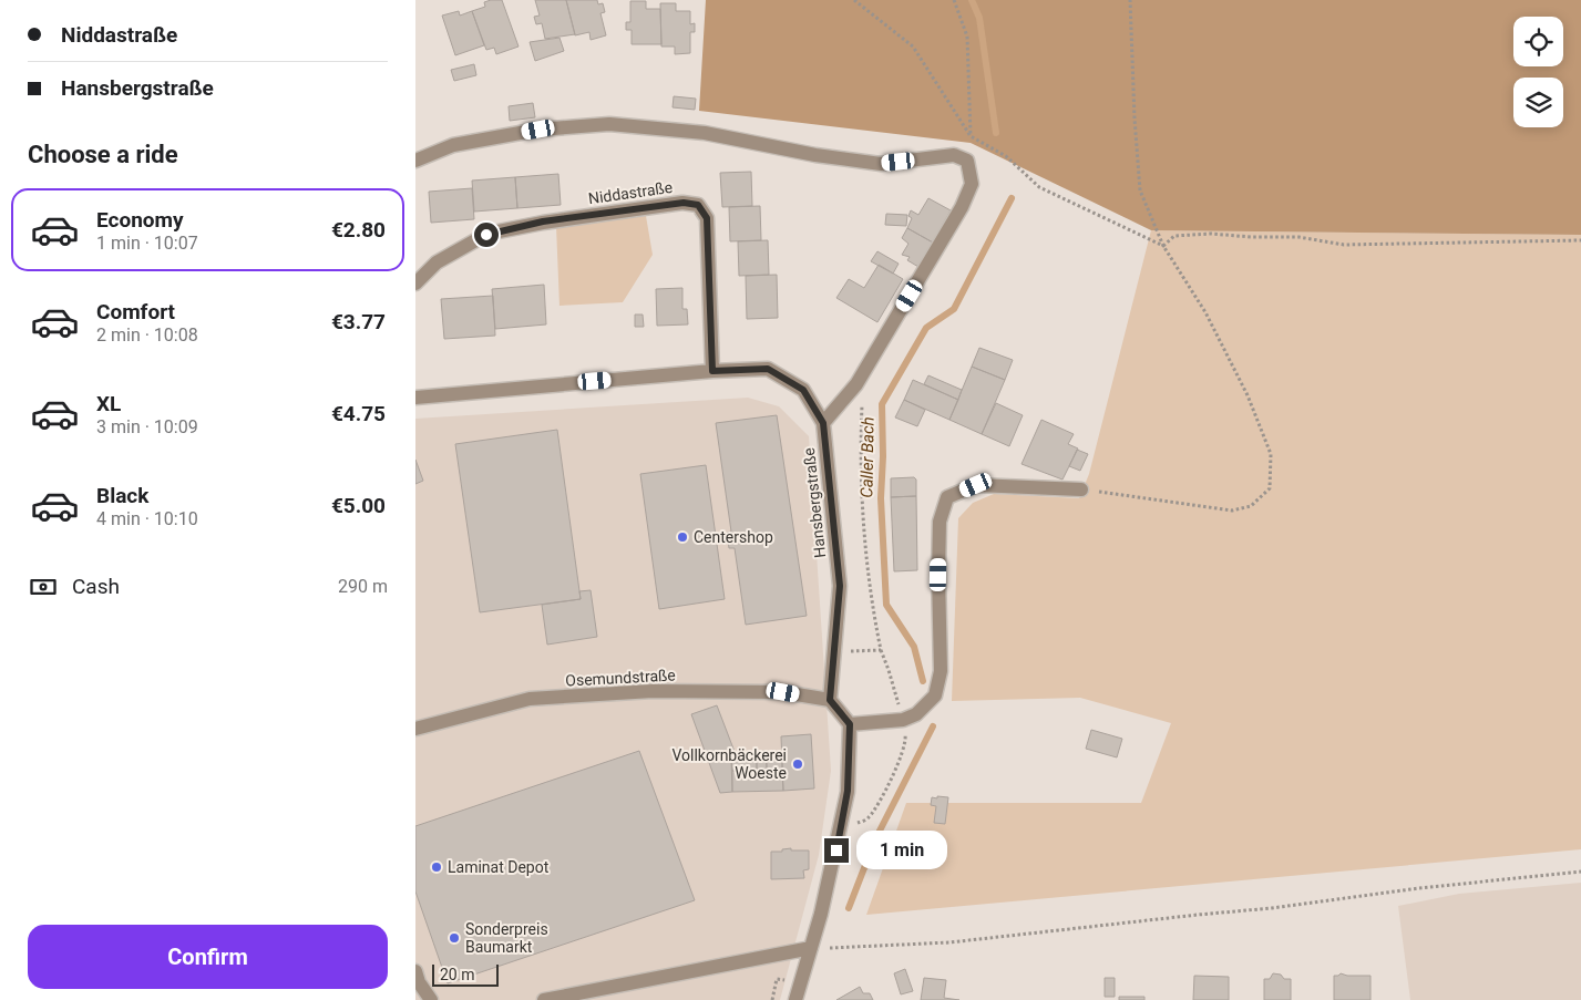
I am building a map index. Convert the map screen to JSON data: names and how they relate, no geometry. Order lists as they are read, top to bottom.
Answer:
{
  "streets": {
    "street": ["Niddastraße", "Hansbergstraße", "Osemundstraße"]
  },
  "crossings": [
    ["Hansbergstraße", "Osemundstraße"]
  ],
  "water": ["Caller Bach"],
  "places": [
    "Centershop",
    "Vollkornbäckerei Woeste",
    "Laminat Depot",
    "Sonderpreis Baumarkt"
  ],
  "scale_bar": "20 m",
  "page": {
    "banner": ["Niddastraße", "Hansbergstraße"],
    "heading": "Choose a ride",
    "list": [
      {
        "name": "Economy",
        "note": "1 min · 10:07",
        "value": "€2.80"
      },
      {
        "name": "Comfort",
        "note": "2 min · 10:08",
        "value": "€3.77"
      },
      {
        "name": "XL",
        "note": "3 min · 10:09",
        "value": "€4.75"
      },
      {
        "name": "Black",
        "note": "4 min · 10:10",
        "value": "€5.00"
      }
    ],
    "pay": ["Cash", "290 m"],
    "bubble": "1 min",
    "buttons": "Confirm",
    "scale": "20 m"
  }
}
